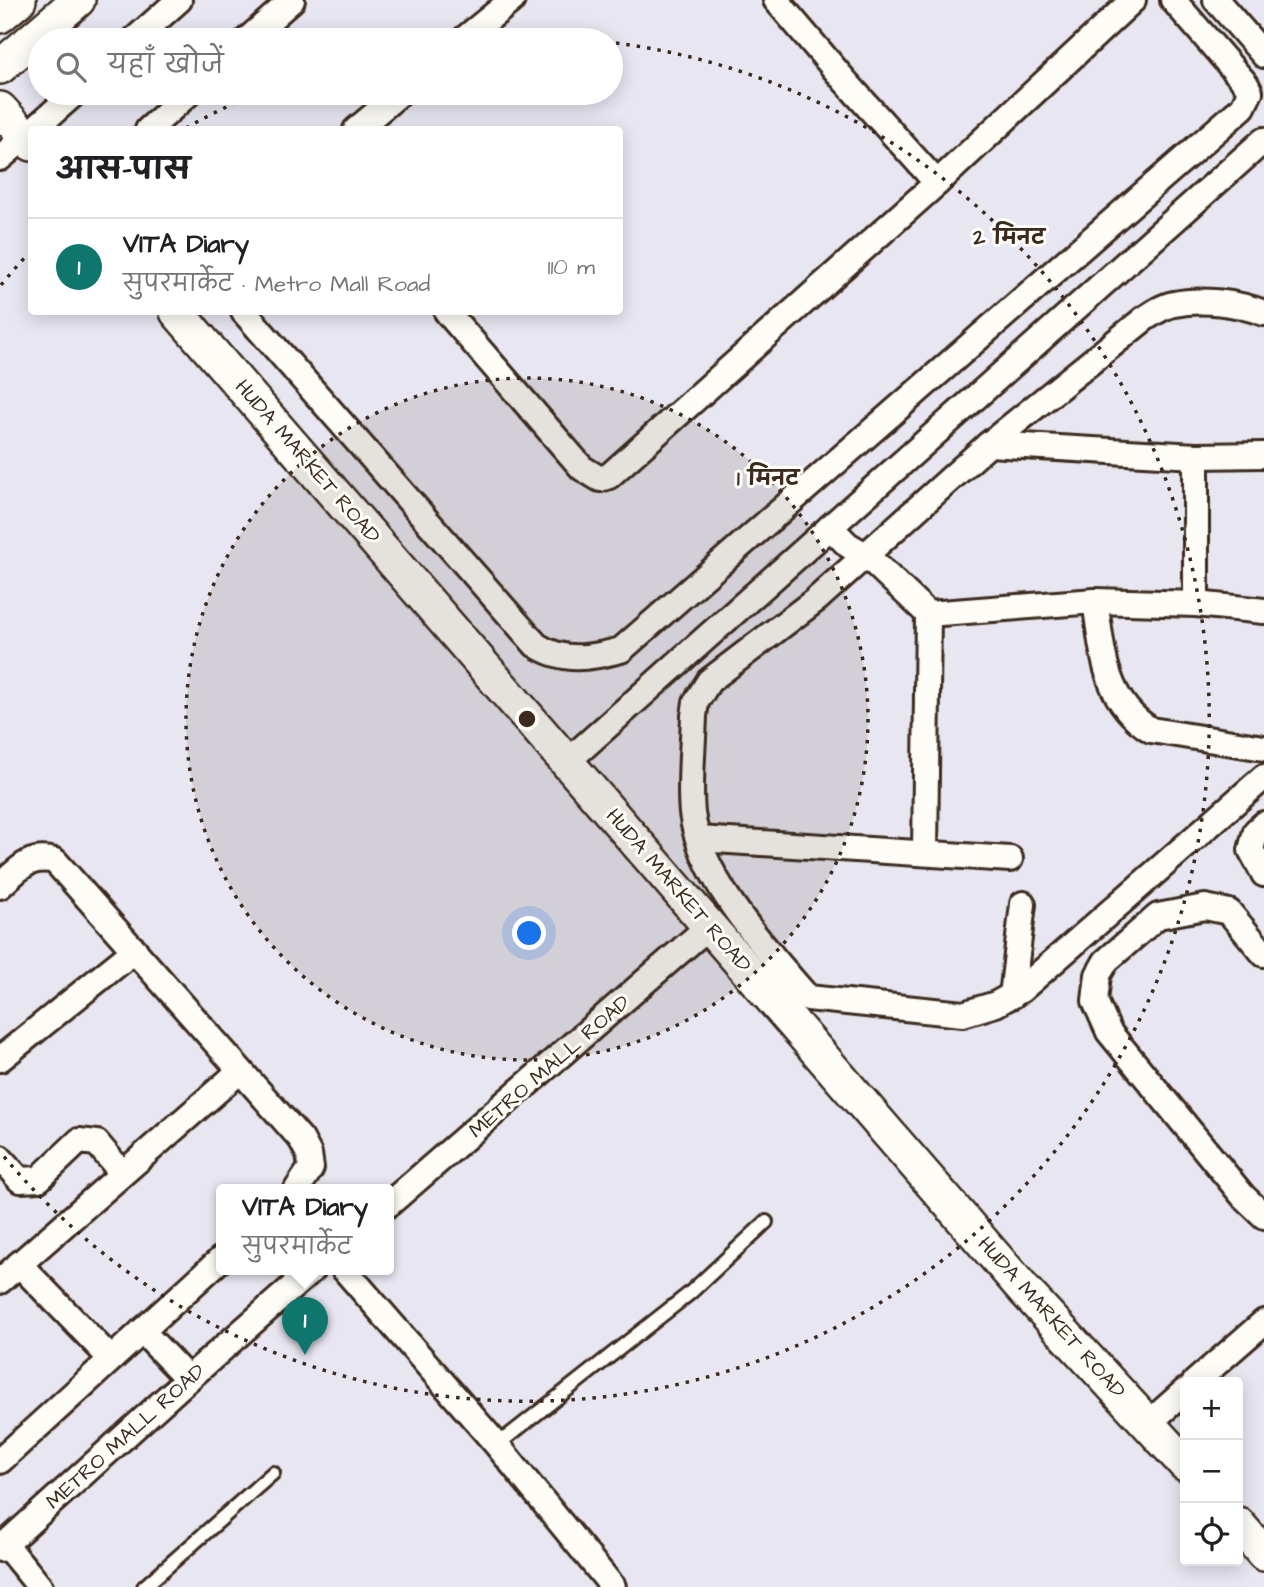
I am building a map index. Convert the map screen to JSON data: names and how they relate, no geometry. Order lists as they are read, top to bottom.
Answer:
{
  "streets": {
    "street": ["HUDA MARKET ROAD", "METRO MALL ROAD"]
  },
  "crossings": [
    ["HUDA MARKET ROAD", "METRO MALL ROAD"]
  ],
  "page": {
    "search": "यहाँ खोजें",
    "heading": "आस-पास",
    "list": [
      {
        "mark": "1",
        "name": "VITA Diary",
        "note": "सुपरमार्केट · Metro Mall Road",
        "value": "110 m"
      }
    ],
    "popup": ["VITA Diary", "सुपरमार्केट"],
    "pins": "1",
    "map_buttons": ["+", "−"]
  },
  "rings": ["2 मिनट", "1 मिनट"]
}
